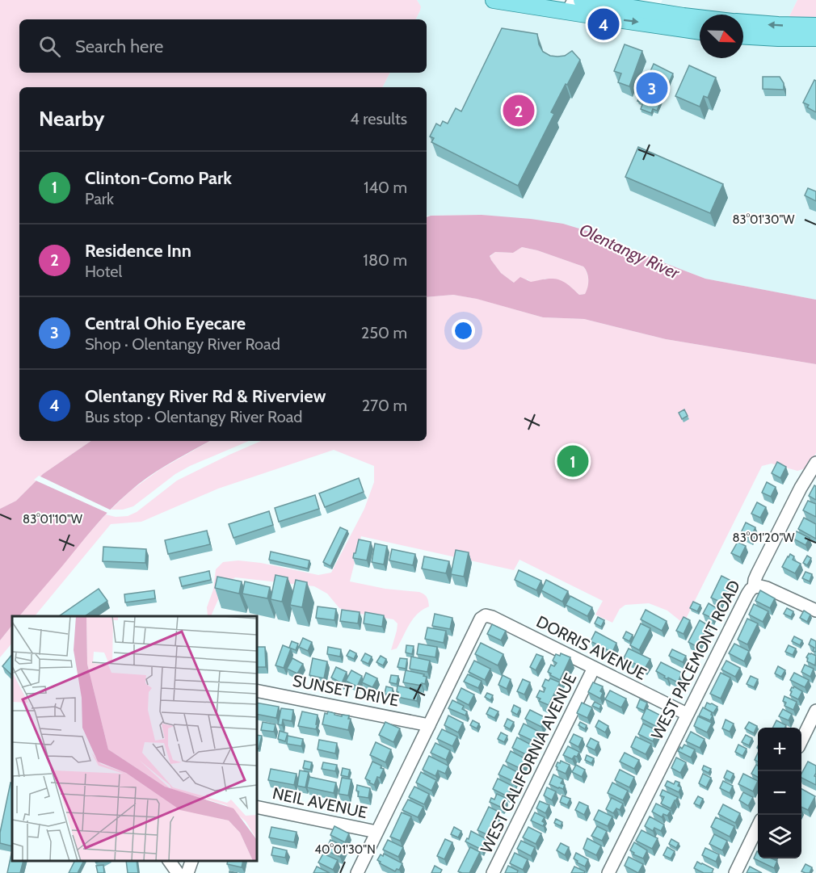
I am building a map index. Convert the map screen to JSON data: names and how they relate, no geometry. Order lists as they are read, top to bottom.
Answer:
{
  "streets": {
    "street": [
      "DORRIS AVENUE",
      "WEST PACEMONT ROAD",
      "SUNSET DRIVE",
      "WEST CALIFORNIA AVENUE",
      "NEIL AVENUE"
    ]
  },
  "crossings": [
    ["DORRIS AVENUE", "WEST PACEMONT ROAD"],
    ["DORRIS AVENUE", "SUNSET DRIVE"],
    ["DORRIS AVENUE", "WEST CALIFORNIA AVENUE"]
  ],
  "water": ["Olentangy River"],
  "north": "bottom right",
  "page": {
    "pins": [
      "4",
      "3",
      "2",
      "1"
    ],
    "search": "Search here",
    "heading": ["Nearby", "4 results"],
    "list": [
      {
        "mark": "1",
        "name": "Clinton-Como Park",
        "note": "Park",
        "value": "140 m"
      },
      {
        "mark": "2",
        "name": "Residence Inn",
        "note": "Hotel",
        "value": "180 m"
      },
      {
        "mark": "3",
        "name": "Central Ohio Eyecare",
        "note": "Shop · Olentangy River Road",
        "value": "250 m"
      },
      {
        "mark": "4",
        "name": "Olentangy River Rd & Riverview",
        "note": "Bus stop · Olentangy River Road",
        "value": "270 m"
      }
    ],
    "map_buttons": ["+", "−"]
  },
  "coordinates": [
    "83°01'30\"W",
    "83°01'10\"W",
    "83°01'20\"W",
    "40°01'30\"N"
  ]
}
